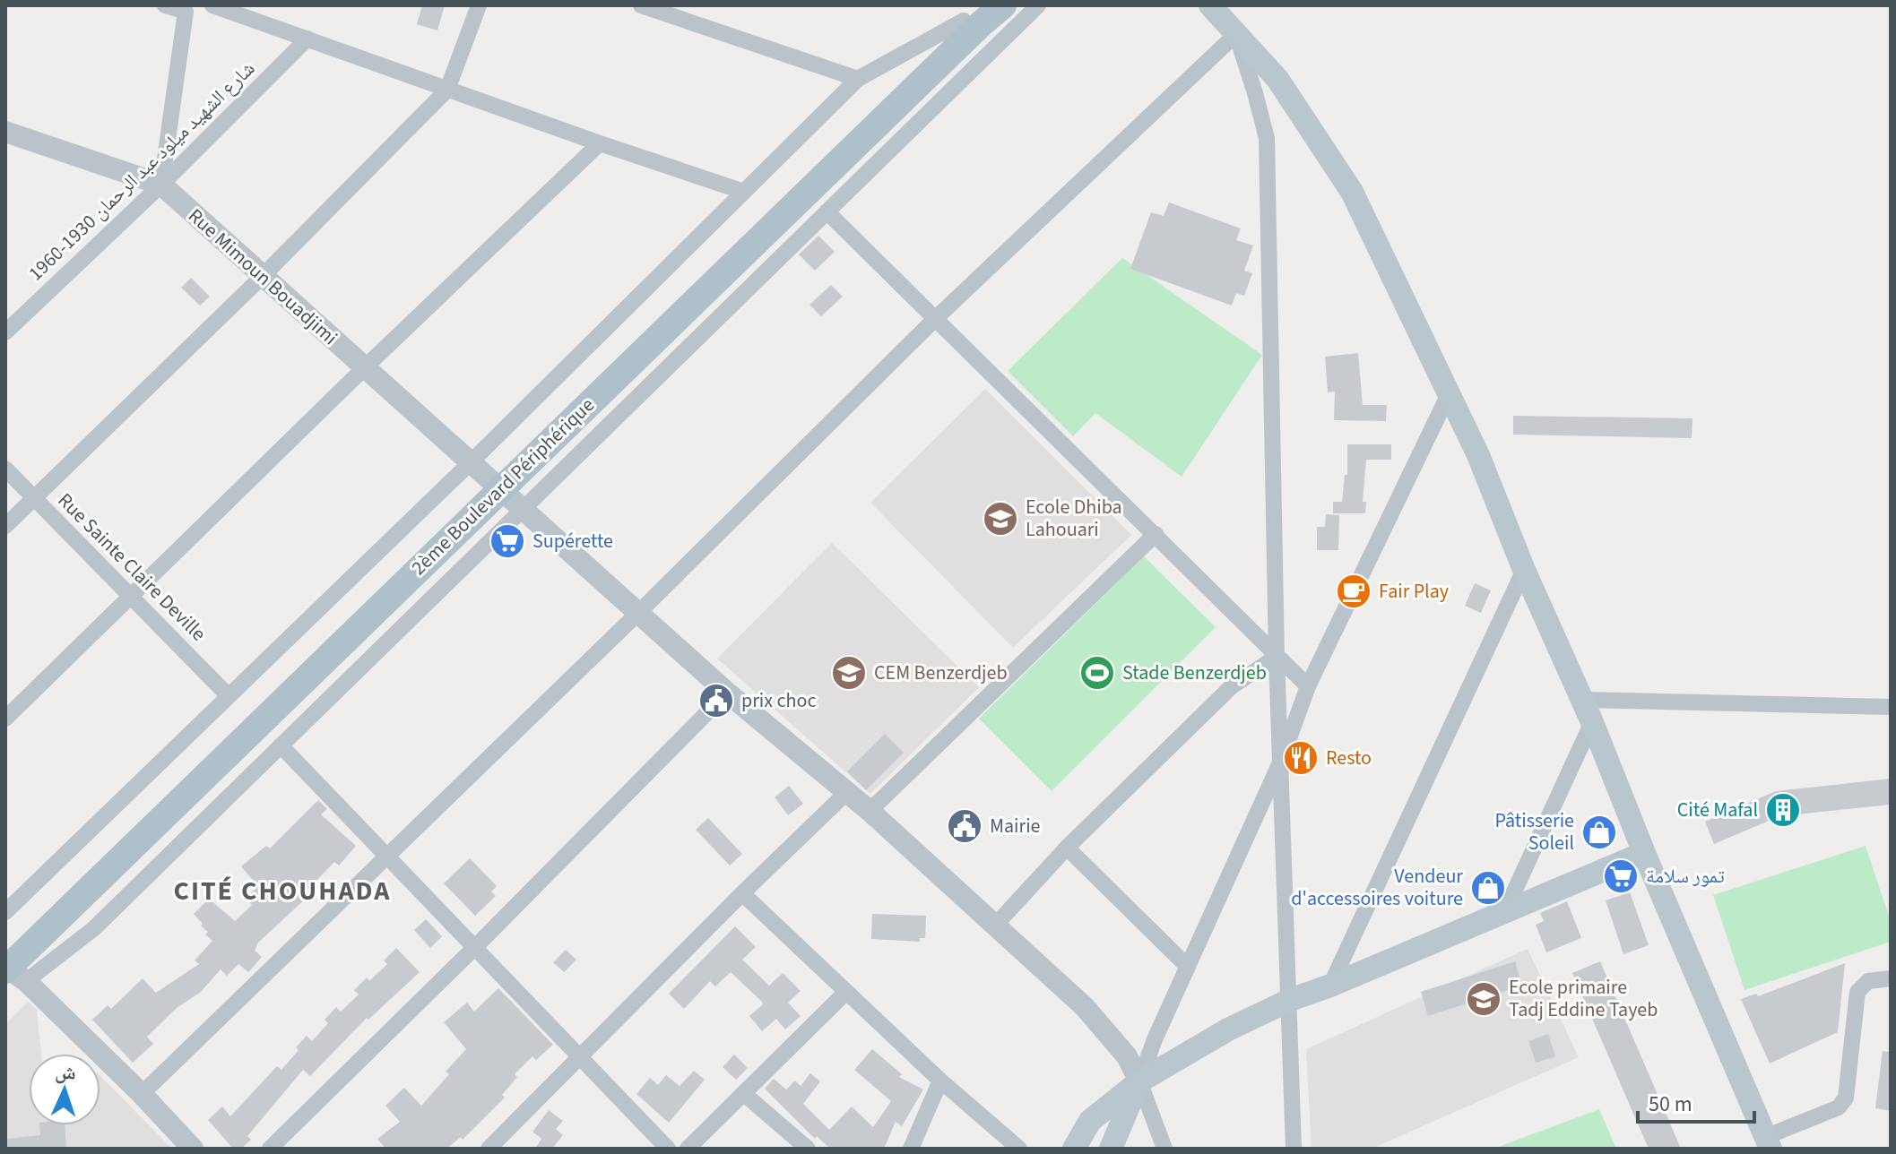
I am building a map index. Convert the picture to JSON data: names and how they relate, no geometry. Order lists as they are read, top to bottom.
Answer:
{
  "streets": {
    "main road": ["2ème Boulevard Périphérique"],
    "street": ["شارع الشهيد ميلود عبد الرحمان 1930-1960", "Rue Mimoun Bouadjimi", "Rue Sainte Claire Deville"]
  },
  "crossings": [
    ["شارع الشهيد ميلود عبد الرحمان 1930-1960", "Rue Mimoun Bouadjimi"],
    ["Rue Mimoun Bouadjimi", "2ème Boulevard Périphérique"]
  ],
  "districts": ["CITÉ CHOUHADA"],
  "places": {
    "school or university": ["Ecole Dhiba Lahouari", "CEM Benzerdjeb", "Ecole primaire Tadj Eddine Tayeb"],
    "supermarket": ["Supérette", "تمور سلامة"],
    "cafe": ["Fair Play"],
    "sports": ["Stade Benzerdjeb"],
    "public building": ["prix choc", "Mairie"],
    "restaurant": ["Resto"],
    "building": ["Cité Mafal"],
    "shop": ["Pâtisserie Soleil", "Vendeur d'accessoires voiture"]
  },
  "scale_bar": "50 m",
  "north": "top"
}
